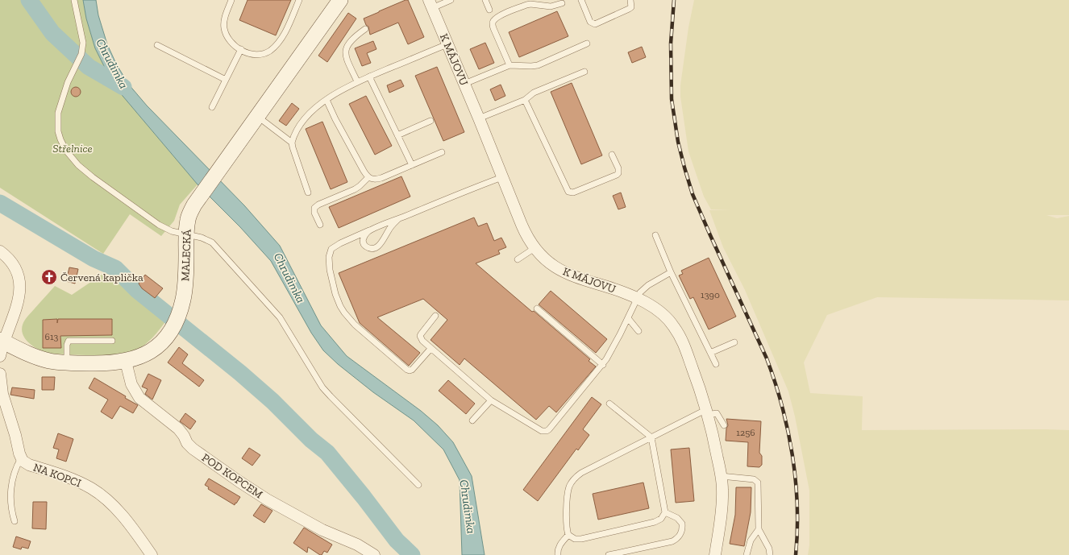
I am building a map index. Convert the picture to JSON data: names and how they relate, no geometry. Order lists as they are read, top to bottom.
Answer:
{
  "streets": {
    "street": [
      "K MÁJOVU",
      "MALECKÁ",
      "NA KOPCI",
      "POD KOPCEM"
    ]
  },
  "crossings": [
    ["MALECKÁ", "POD KOPCEM"]
  ],
  "water": ["Chrudimka"],
  "parks": ["Střelnice"],
  "places": {
    "church": ["Červená kaplička"]
  },
  "house_numbers": ["1390", "613", "1256"]
}
